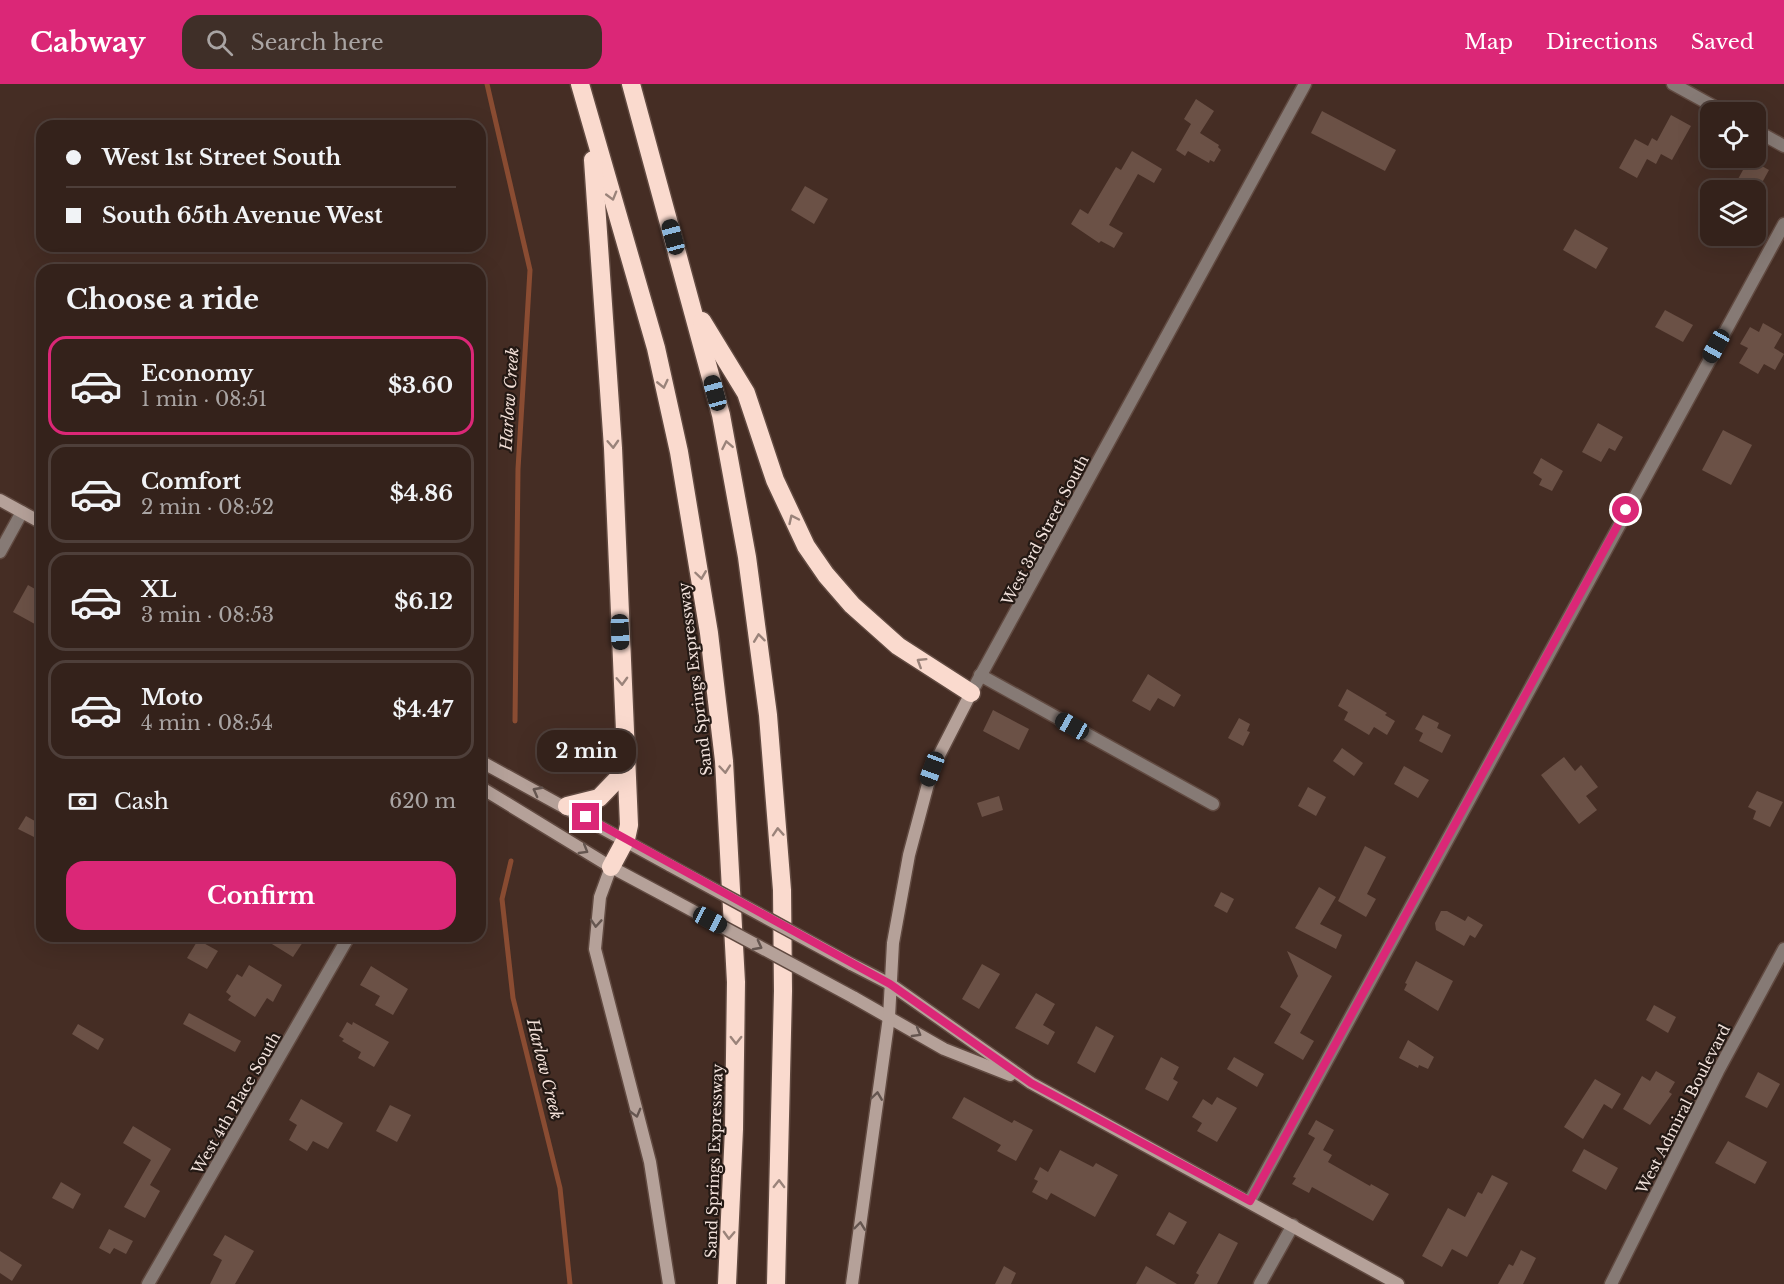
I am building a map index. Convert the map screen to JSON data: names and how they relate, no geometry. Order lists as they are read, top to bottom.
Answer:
{
  "streets": {
    "highway": ["Sand Springs Expressway"],
    "street": ["West 3rd Street South", "West 4th Place South", "West Admiral Boulevard"]
  },
  "water": ["Harlow Creek"],
  "page": {
    "header": "Cabway",
    "search": "Search here",
    "nav": ["Map", "Directions", "Saved"],
    "banner": ["West 1st Street South", "South 65th Avenue West"],
    "heading": "Choose a ride",
    "list": [
      {
        "name": "Economy",
        "note": "1 min · 08:51",
        "value": "$3.60"
      },
      {
        "name": "Comfort",
        "note": "2 min · 08:52",
        "value": "$4.86"
      },
      {
        "name": "XL",
        "note": "3 min · 08:53",
        "value": "$6.12"
      },
      {
        "name": "Moto",
        "note": "4 min · 08:54",
        "value": "$4.47"
      }
    ],
    "bubble": "2 min",
    "pay": ["Cash", "620 m"],
    "buttons": "Confirm"
  }
}
